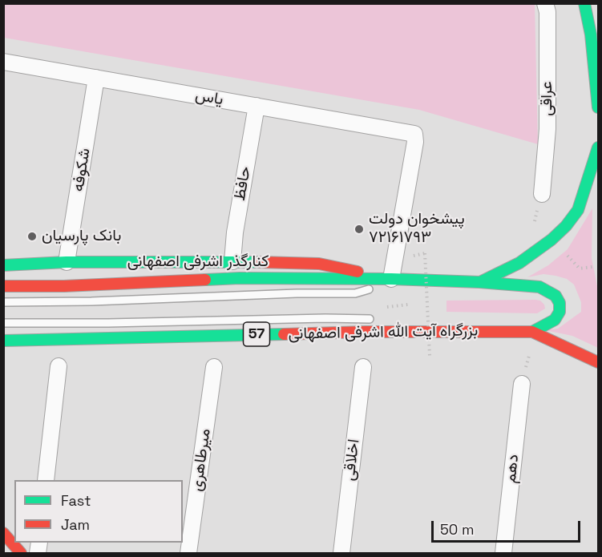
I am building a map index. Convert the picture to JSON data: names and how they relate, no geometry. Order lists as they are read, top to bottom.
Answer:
{
  "streets": {
    "main road": ["کنارگذر اشرفی اصفهانی", "بزرگراه آیت الله اشرفی اصفهانی", "57"],
    "street": [
      "یاس",
      "عراقی",
      "شکوفه",
      "حافظ",
      "میرطاهری",
      "اخلاقی",
      "دهم"
    ]
  },
  "crossings": [
    ["یاس", "شکوفه"],
    ["یاس", "حافظ"],
    ["یاس", "کنارگذر اشرفی اصفهانی"],
    ["شکوفه", "کنارگذر اشرفی اصفهانی"],
    ["حافظ", "کنارگذر اشرفی اصفهانی"],
    ["بزرگراه آیت الله اشرفی اصفهانی", "57"]
  ],
  "places": ["پیشخوان دولت ۷۲۱۶۱۷۹۳", "بانک پارسیان"],
  "legend": ["Fast", "Jam"],
  "scale_bar": "50 m"
}
